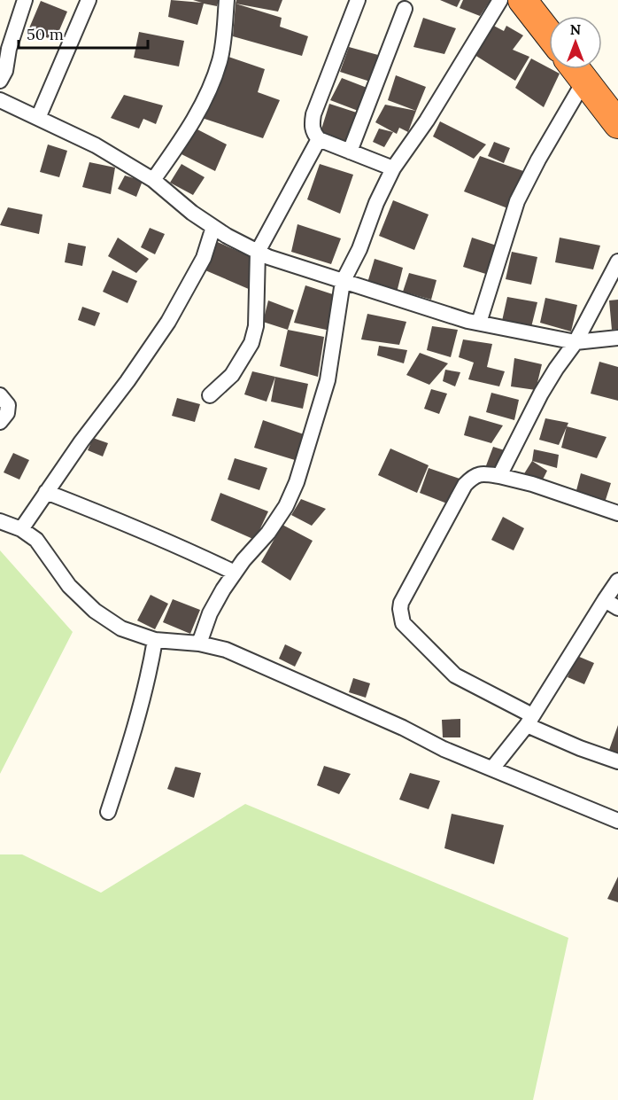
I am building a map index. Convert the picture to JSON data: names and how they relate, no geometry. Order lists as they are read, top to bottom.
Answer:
{
  "scale_bar": "50 m",
  "north": "top"
}
